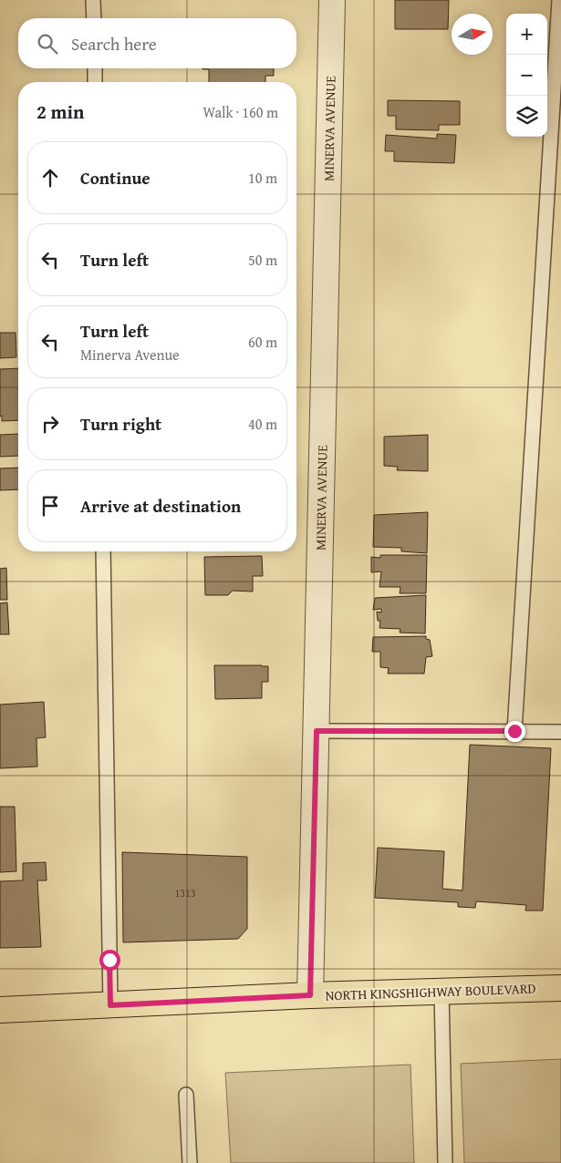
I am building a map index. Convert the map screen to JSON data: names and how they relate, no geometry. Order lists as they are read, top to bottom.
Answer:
{
  "streets": {
    "main road": ["NORTH KINGSHIGHWAY BOULEVARD"],
    "street": ["MINERVA AVENUE"]
  },
  "crossings": [
    ["MINERVA AVENUE", "NORTH KINGSHIGHWAY BOULEVARD"]
  ],
  "house_numbers": ["1313"],
  "north": "right",
  "page": {
    "map_buttons": ["+", "−"],
    "search": "Search here",
    "heading": ["2 min", "Walk · 160 m"],
    "list": [
      ["Continue", "10 m"],
      ["Turn left", "50 m"],
      ["Turn left", "Minerva Avenue", "60 m"],
      ["Turn right", "40 m"],
      "Arrive at destination"
    ]
  }
}
